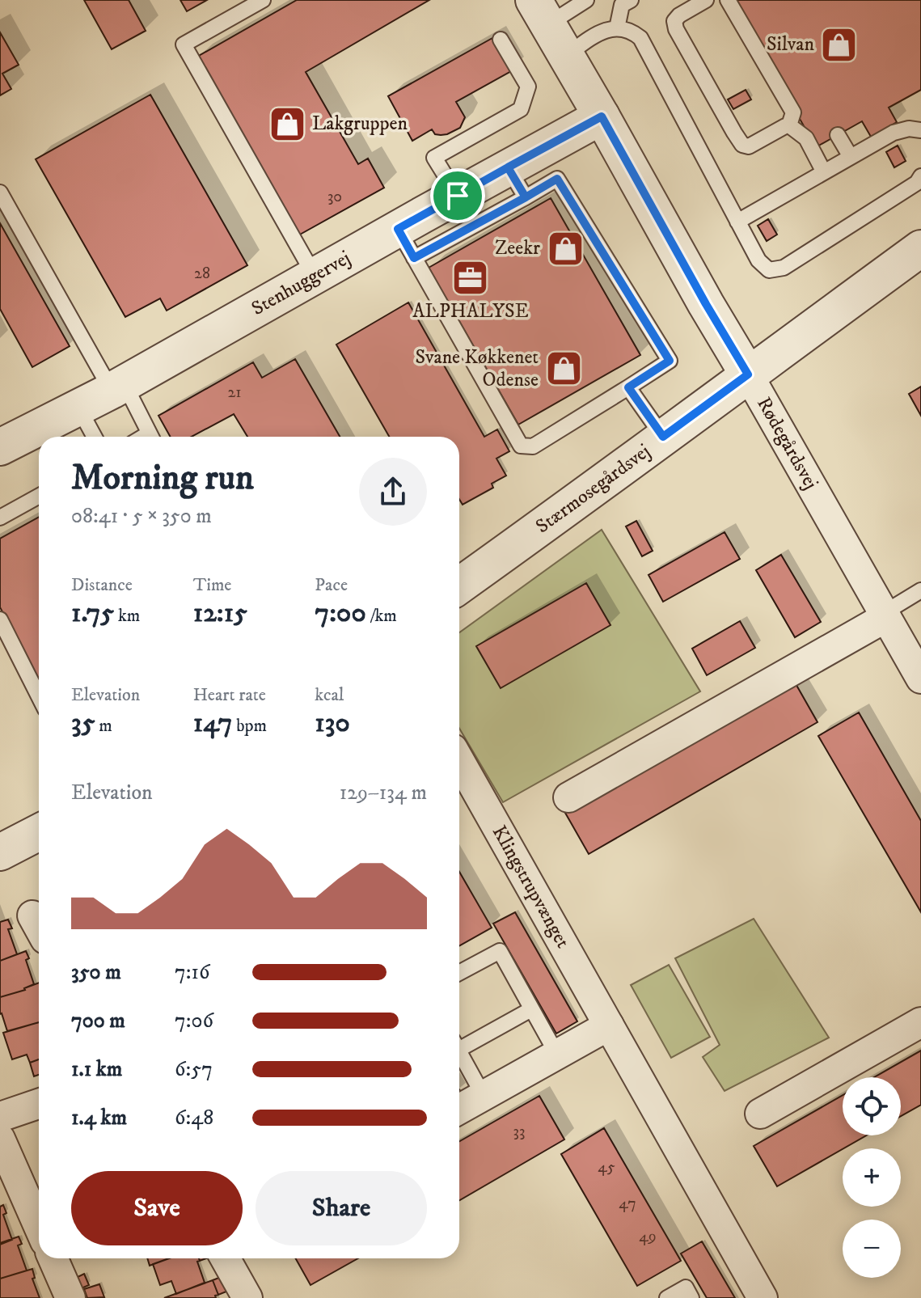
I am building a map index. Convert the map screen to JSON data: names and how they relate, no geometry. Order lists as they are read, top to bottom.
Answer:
{
  "streets": {
    "street": [
      "Stenhuggervej",
      "Rødegårdsvej",
      "Stærmosegårdsvej",
      "Klingstrupvænget"
    ]
  },
  "crossings": [
    ["Stenhuggervej", "Rødegårdsvej"],
    ["Rødegårdsvej", "Stærmosegårdsvej"]
  ],
  "places": {
    "shop": [
      "Silvan",
      "Lakgruppen",
      "Zeekr",
      "Svane Køkkenet Odense"
    ],
    "office": ["ALPHALYSE"]
  },
  "house_numbers": [
    "30",
    "28",
    "21",
    "33",
    "45",
    "47",
    "49"
  ],
  "page": {
    "heading": ["Morning run", "08:41 · 5 × 350 m"],
    "stats": [
      ["Distance", "1.75 km"],
      ["Time", "12:15"],
      ["Pace", "7:00 /km"],
      ["Elevation", "35 m"],
      ["Heart rate", "147 bpm"],
      ["kcal", "130"]
    ],
    "chart": ["Elevation", "129–134 m"],
    "list": [
      {
        "name": "350 m",
        "note": "7:16"
      },
      {
        "name": "700 m",
        "note": "7:06"
      },
      {
        "name": "1.1 km",
        "note": "6:57"
      },
      {
        "name": "1.4 km",
        "note": "6:48"
      }
    ],
    "map_buttons": ["+", "−"],
    "buttons": ["Save", "Share"]
  }
}
